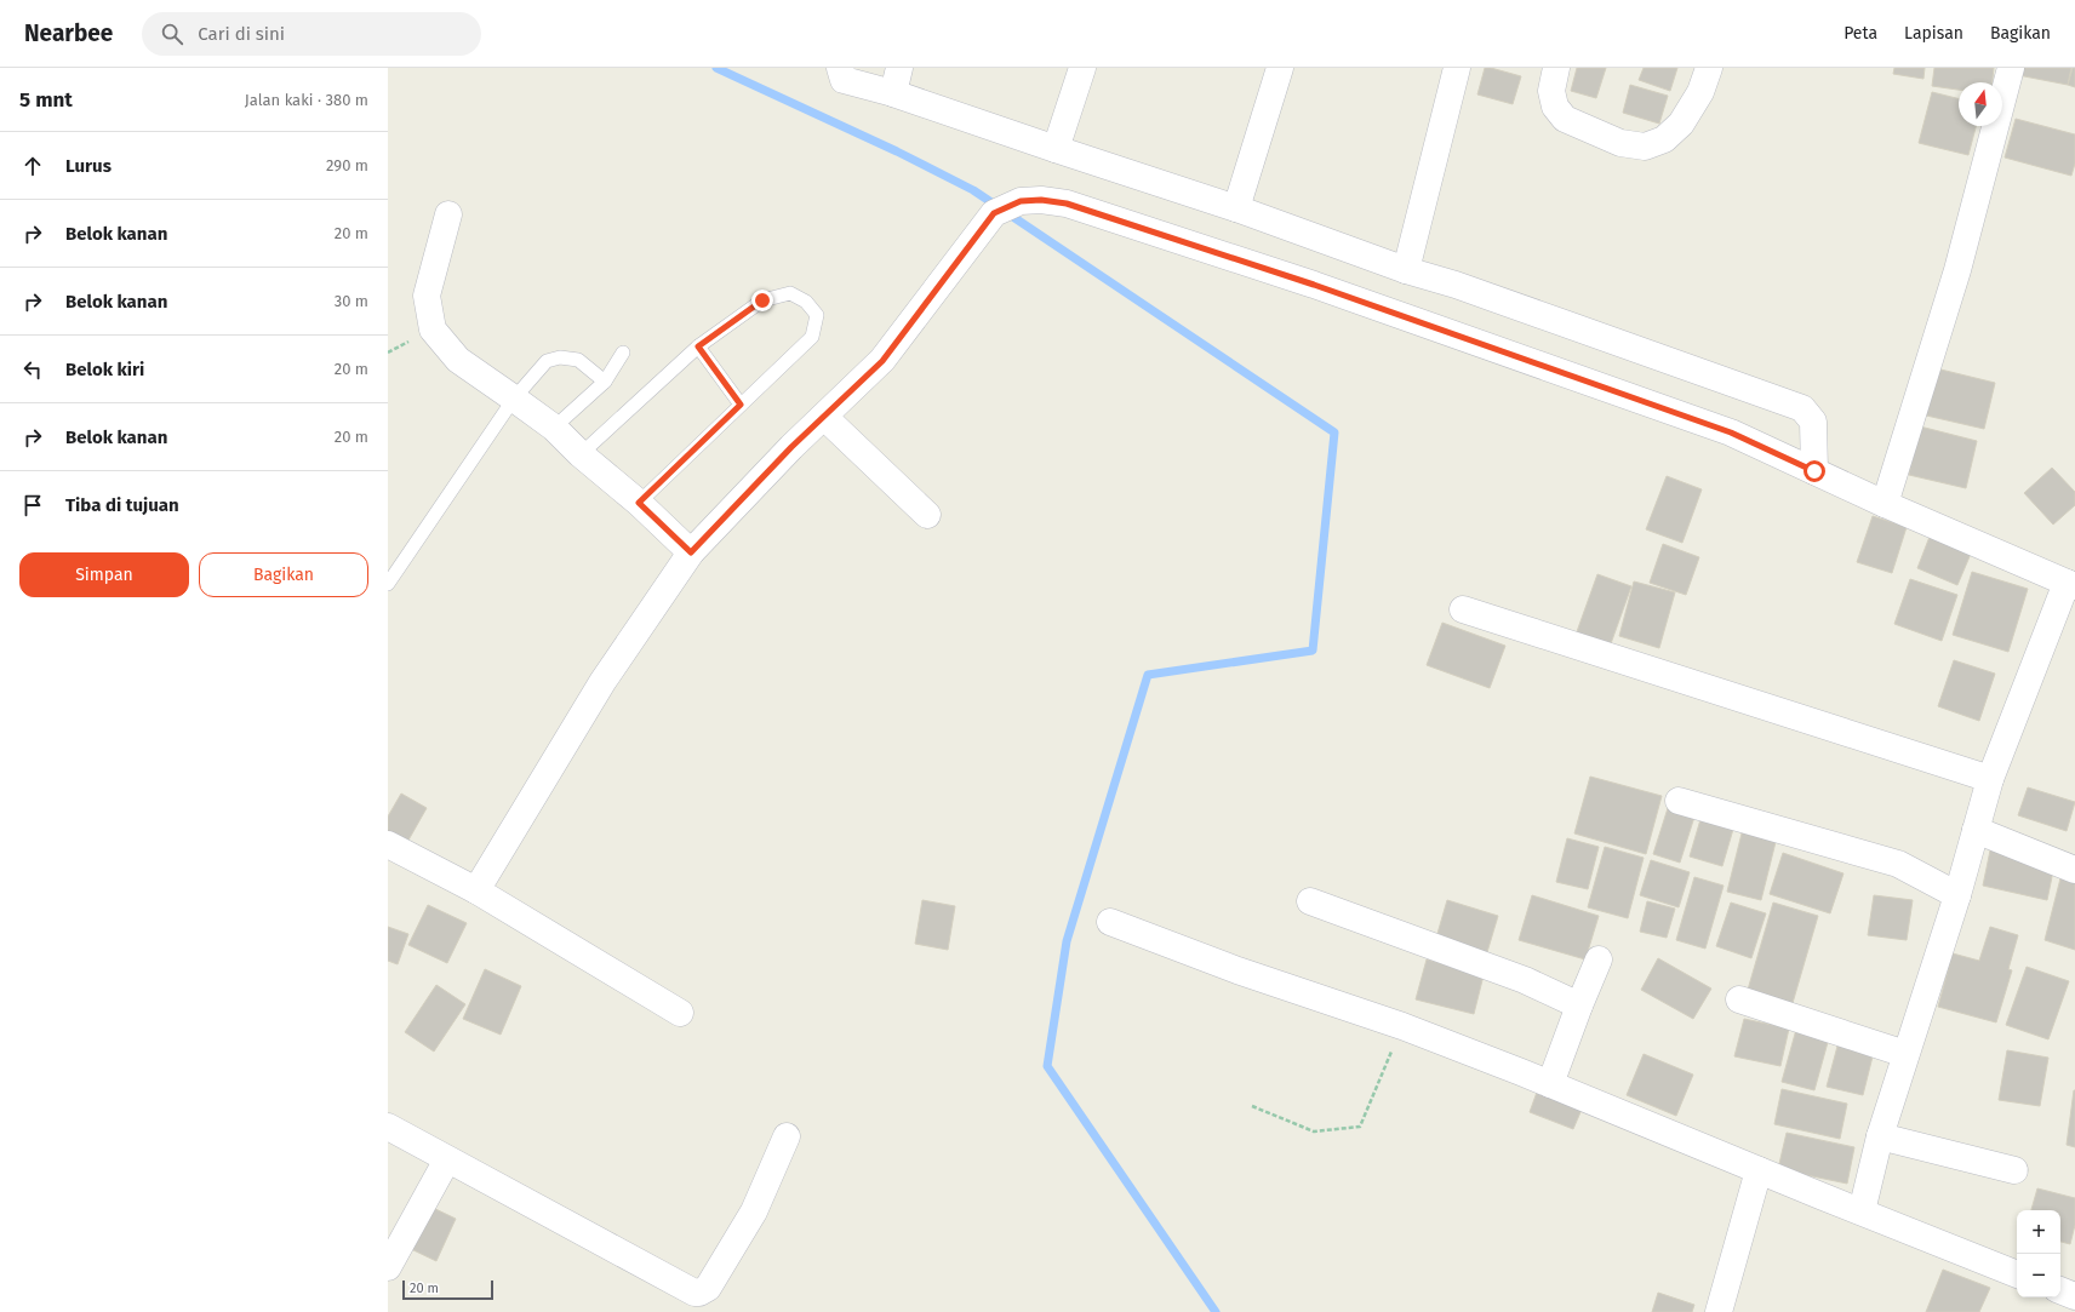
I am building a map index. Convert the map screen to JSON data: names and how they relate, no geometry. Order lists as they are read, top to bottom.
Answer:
{
  "scale_bar": "20 m",
  "north": "top",
  "page": {
    "header": "Nearbee",
    "search": "Cari di sini",
    "nav": ["Peta", "Lapisan", "Bagikan"],
    "heading": ["5 mnt", "Jalan kaki · 380 m"],
    "list": [
      ["Lurus", "290 m"],
      ["Belok kanan", "20 m"],
      ["Belok kanan", "30 m"],
      ["Belok kiri", "20 m"],
      ["Belok kanan", "20 m"],
      "Tiba di tujuan"
    ],
    "buttons": ["Simpan", "Bagikan"],
    "map_buttons": ["+", "−"],
    "scale": "20 m"
  }
}
